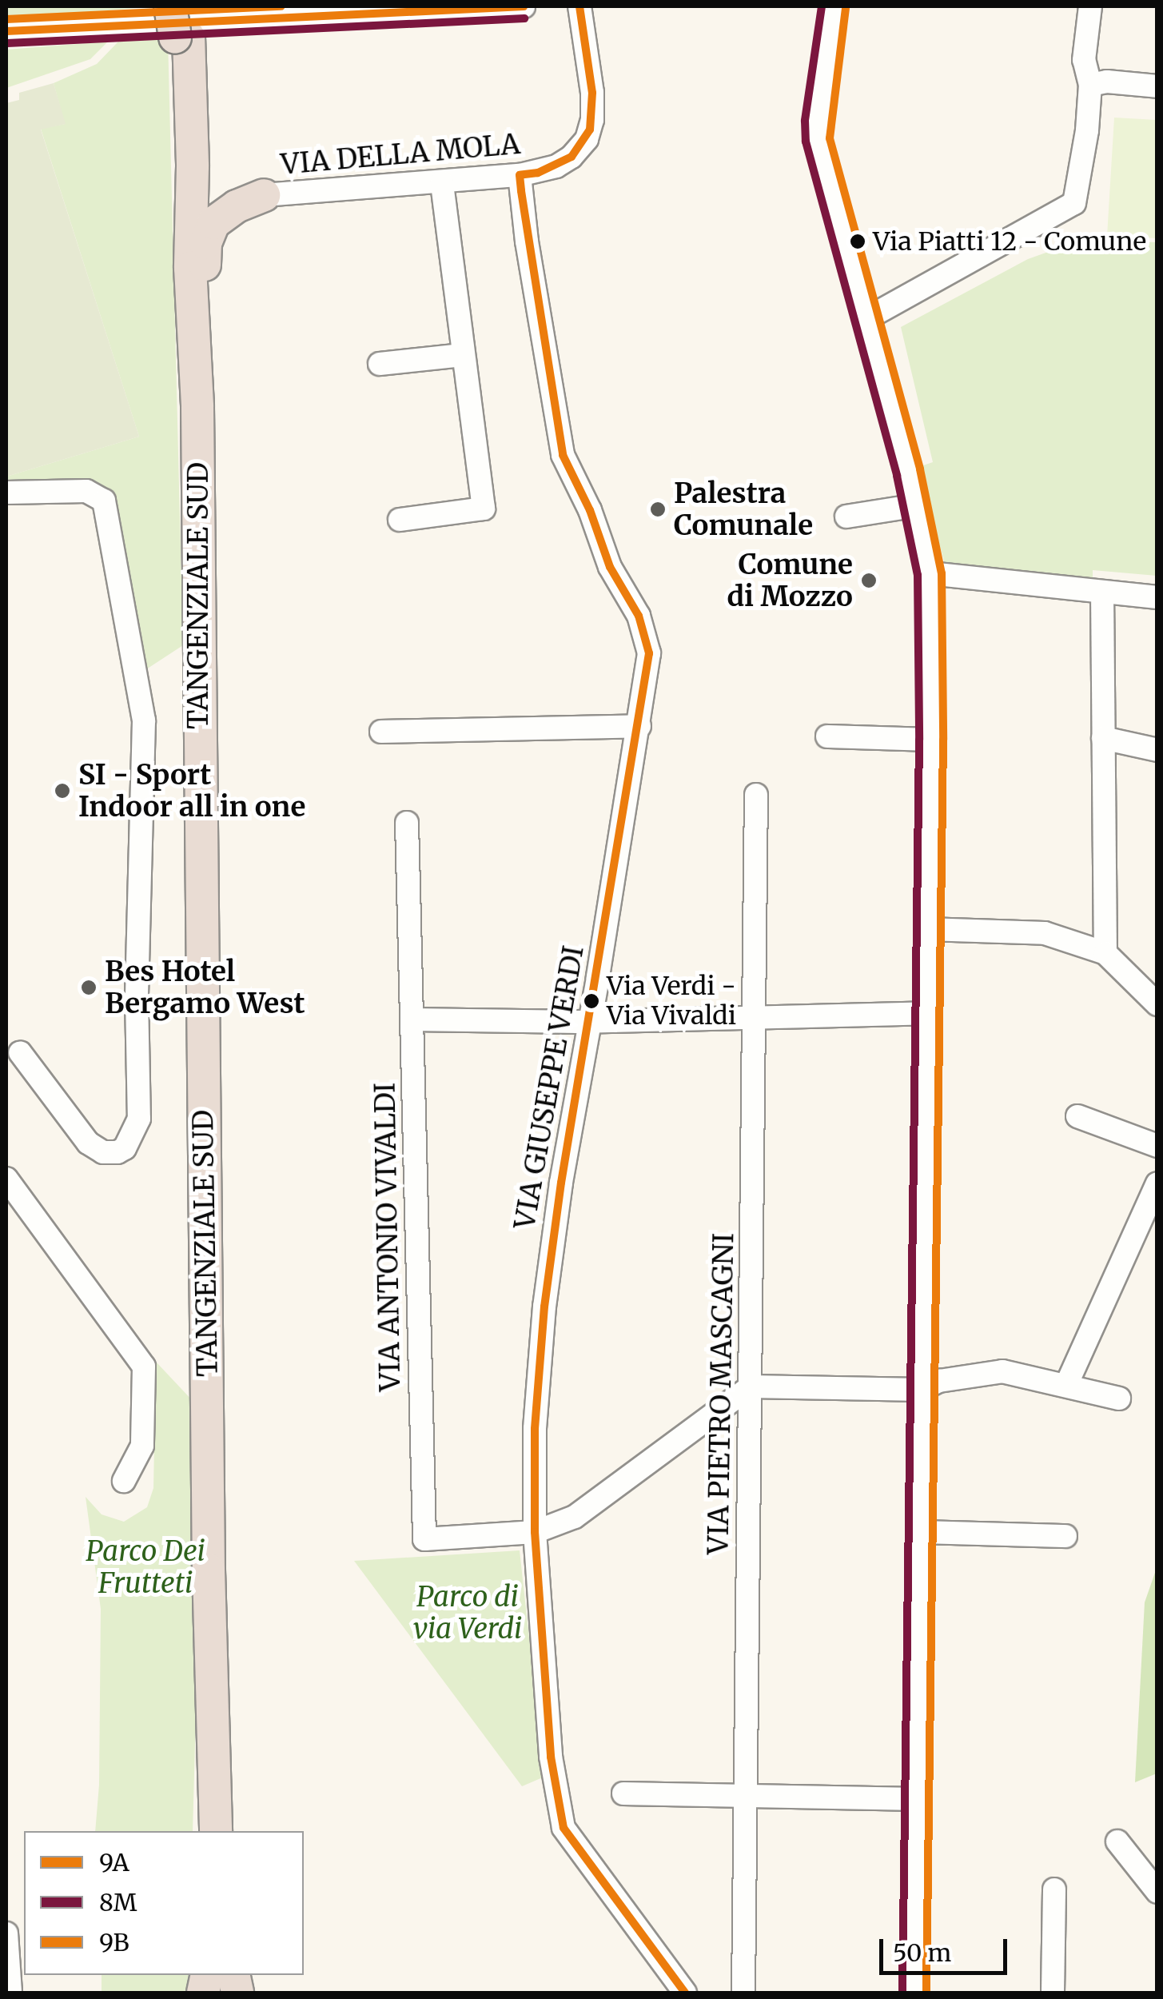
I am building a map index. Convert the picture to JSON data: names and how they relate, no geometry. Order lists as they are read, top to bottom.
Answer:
{
  "streets": {
    "highway": ["TANGENZIALE SUD"],
    "street": [
      "VIA DELLA MOLA",
      "VIA GIUSEPPE VERDI",
      "VIA ANTONIO VIVALDI",
      "VIA PIETRO MASCAGNI"
    ]
  },
  "crossings": [
    ["VIA DELLA MOLA", "VIA GIUSEPPE VERDI"],
    ["VIA GIUSEPPE VERDI", "VIA ANTONIO VIVALDI"]
  ],
  "parks": ["Parco Dei Frutteti", "Parco di via Verdi"],
  "places": [
    "Via Piatti 12 - Comune",
    "Palestra Comunale",
    "Comune di Mozzo",
    "SI - Sport Indoor all in one",
    "Bes Hotel Bergamo West",
    "Via Verdi - Via Vivaldi"
  ],
  "lines": ["transit line 9A", "transit line 8M", "transit line 9B"],
  "legend": ["9A", "8M", "9B"],
  "scale_bar": "50 m"
}
